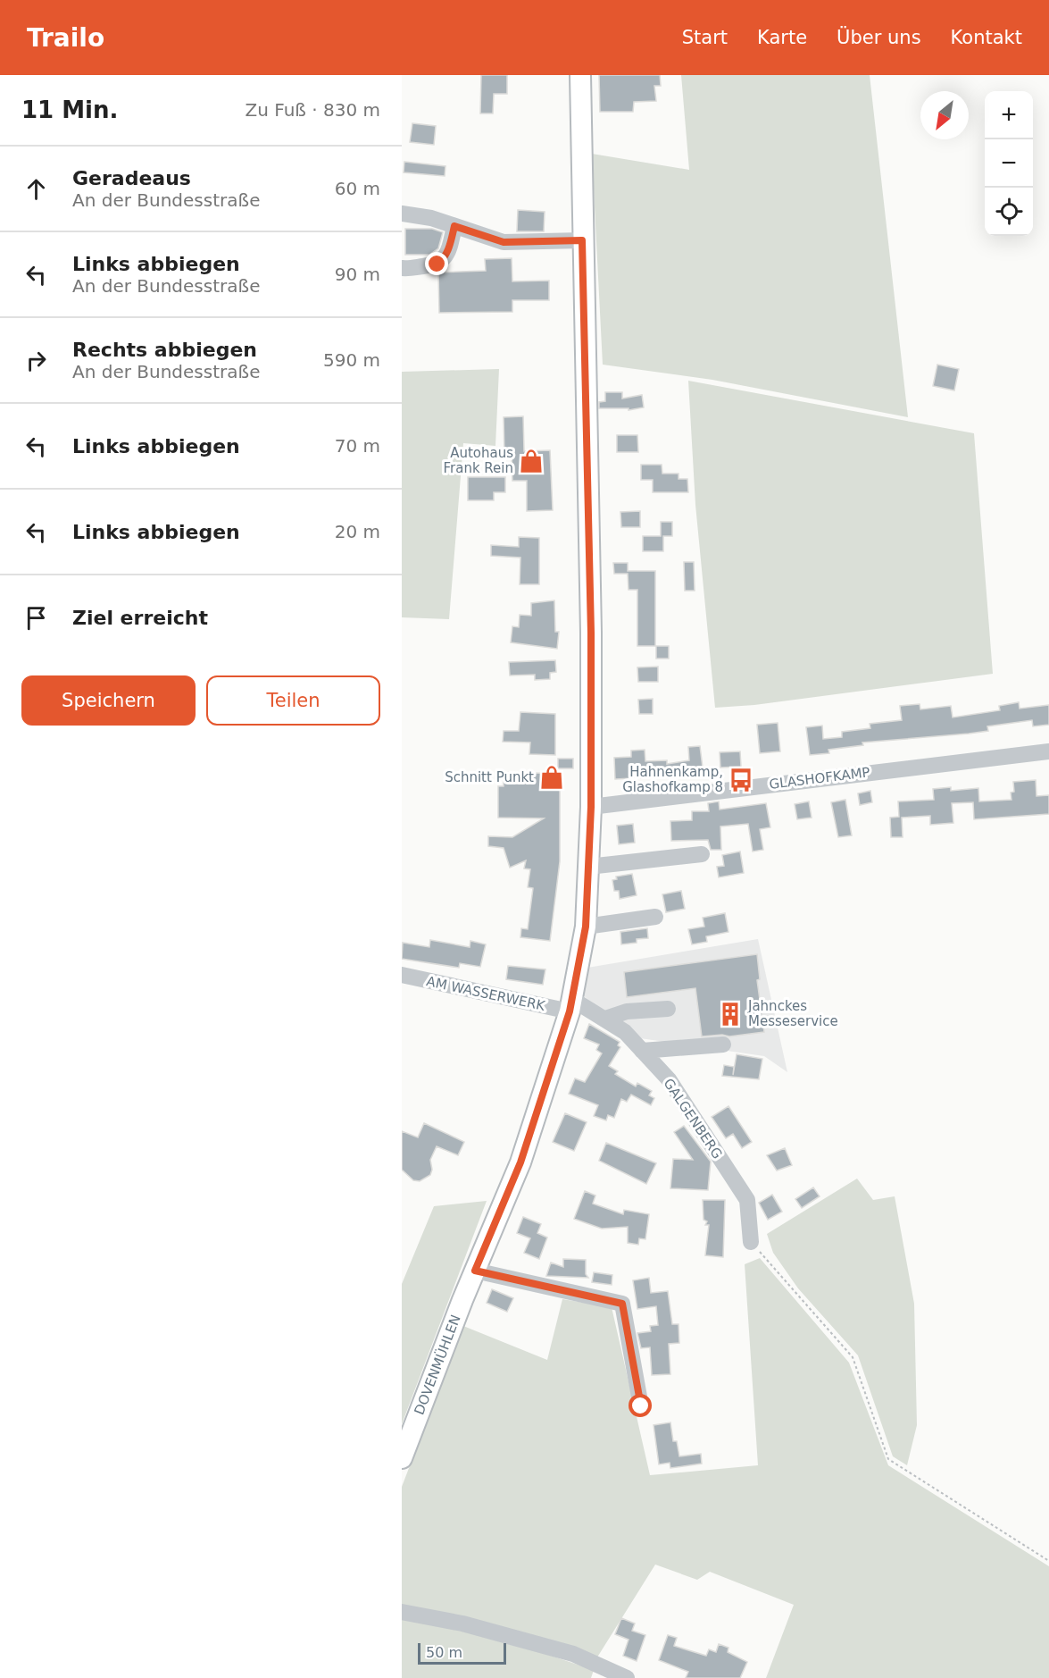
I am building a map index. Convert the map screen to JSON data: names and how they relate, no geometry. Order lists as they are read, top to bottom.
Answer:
{
  "streets": {
    "main road": ["DOVENMÜHLEN"],
    "street": ["GLASHOFKAMP", "AM WASSERWERK", "GALGENBERG"]
  },
  "crossings": [
    ["GLASHOFKAMP", "DOVENMÜHLEN"],
    ["AM WASSERWERK", "GALGENBERG"],
    ["AM WASSERWERK", "DOVENMÜHLEN"],
    ["GALGENBERG", "DOVENMÜHLEN"]
  ],
  "places": {
    "shop": ["Autohaus Frank Rein", "Schnitt Punkt"],
    "bus stop": ["Hahnenkamp, Glashofkamp 8"],
    "building": ["Jahnckes Messeservice"]
  },
  "scale_bar": "50 m",
  "north": "bottom left",
  "page": {
    "header": "Trailo",
    "nav": [
      "Start",
      "Karte",
      "Über uns",
      "Kontakt"
    ],
    "heading": ["11 Min.", "Zu Fuß · 830 m"],
    "map_buttons": ["+", "−"],
    "list": [
      ["Geradeaus", "An der Bundesstraße", "60 m"],
      ["Links abbiegen", "An der Bundesstraße", "90 m"],
      ["Rechts abbiegen", "An der Bundesstraße", "590 m"],
      ["Links abbiegen", "70 m"],
      ["Links abbiegen", "20 m"],
      "Ziel erreicht"
    ],
    "buttons": ["Speichern", "Teilen"],
    "scale": "50 m"
  }
}
